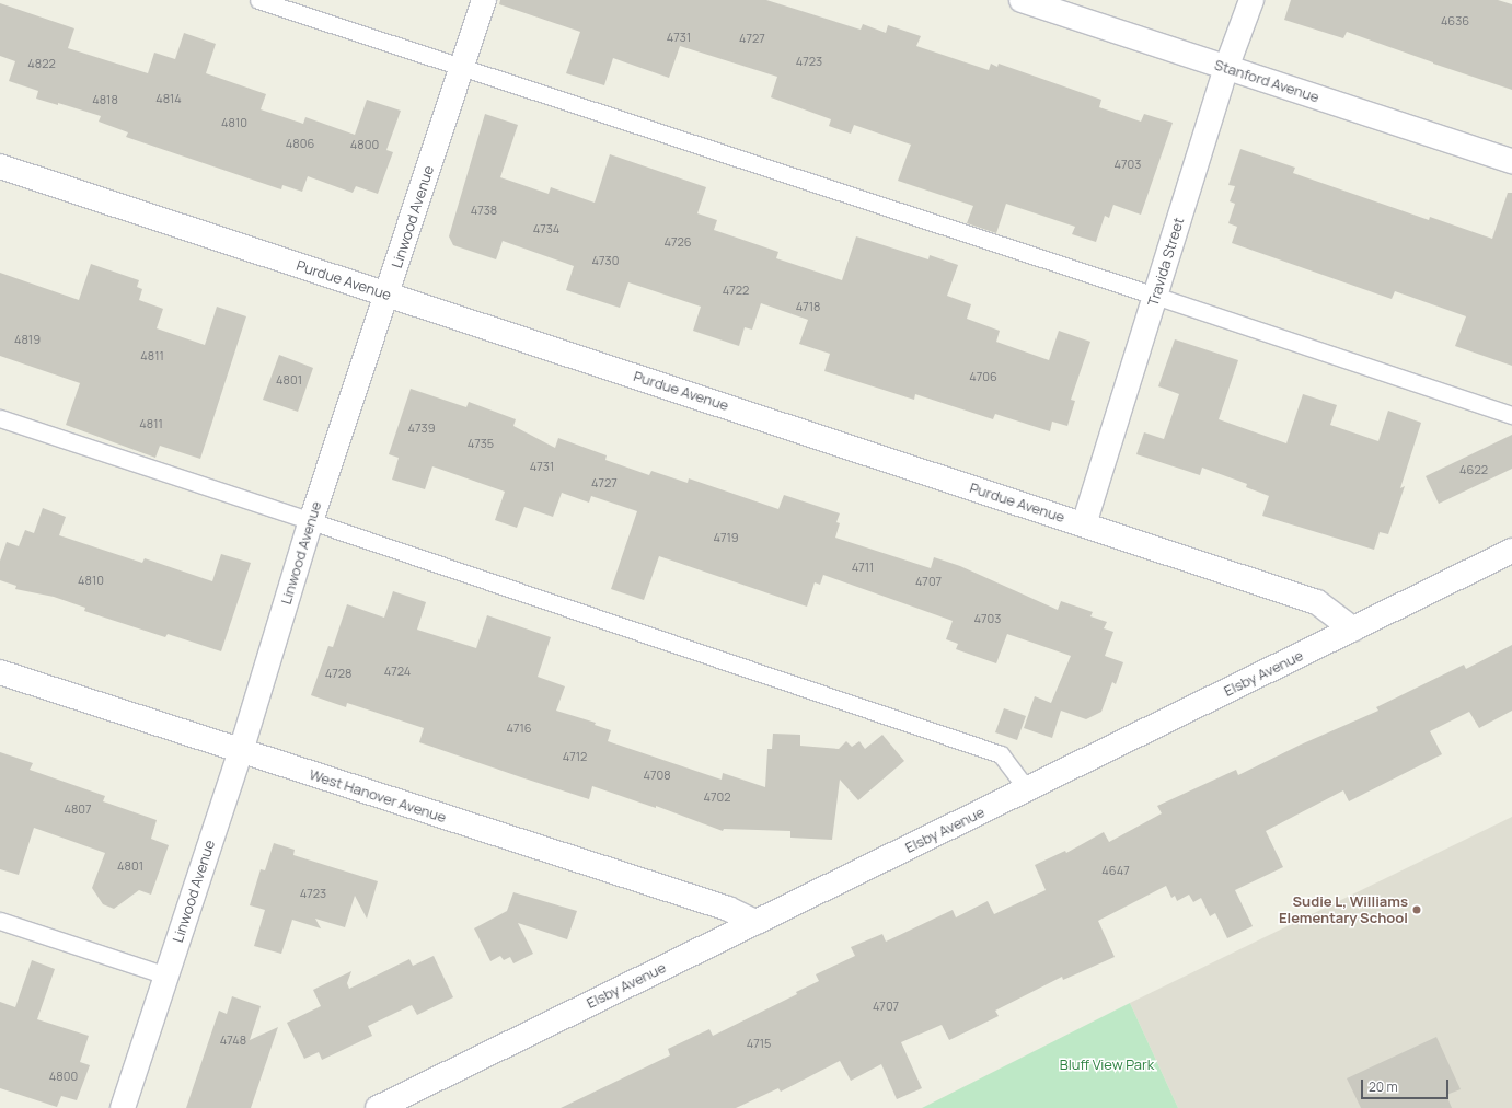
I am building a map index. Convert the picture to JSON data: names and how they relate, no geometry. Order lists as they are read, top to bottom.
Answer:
{
  "streets": {
    "street": [
      "Stanford Avenue",
      "Linwood Avenue",
      "Travida Street",
      "Purdue Avenue",
      "Elsby Avenue",
      "West Hanover Avenue"
    ]
  },
  "crossings": [
    ["Stanford Avenue", "Travida Street"],
    ["Linwood Avenue", "Purdue Avenue"],
    ["Linwood Avenue", "West Hanover Avenue"],
    ["Travida Street", "Purdue Avenue"],
    ["Purdue Avenue", "Elsby Avenue"],
    ["Elsby Avenue", "West Hanover Avenue"]
  ],
  "parks": ["Bluff View Park"],
  "places": ["Sudie L, Williams Elementary School"],
  "house_numbers": [
    "4636",
    "4731",
    "4727",
    "4723",
    "4822",
    "4814",
    "4818",
    "4810",
    "4806",
    "4800",
    "4703",
    "4738",
    "4734",
    "4726",
    "4730",
    "4722",
    "4718",
    "4819",
    "4811",
    "4706",
    "4801",
    "4811",
    "4739",
    "4735",
    "4731",
    "4622",
    "4727",
    "4719",
    "4711",
    "4810",
    "4707",
    "4703",
    "4724",
    "4728",
    "4716",
    "4712",
    "4708",
    "4702",
    "4807",
    "4801",
    "4647",
    "4723",
    "4707",
    "4748",
    "4715",
    "4800"
  ],
  "scale_bar": "20 m"
}
